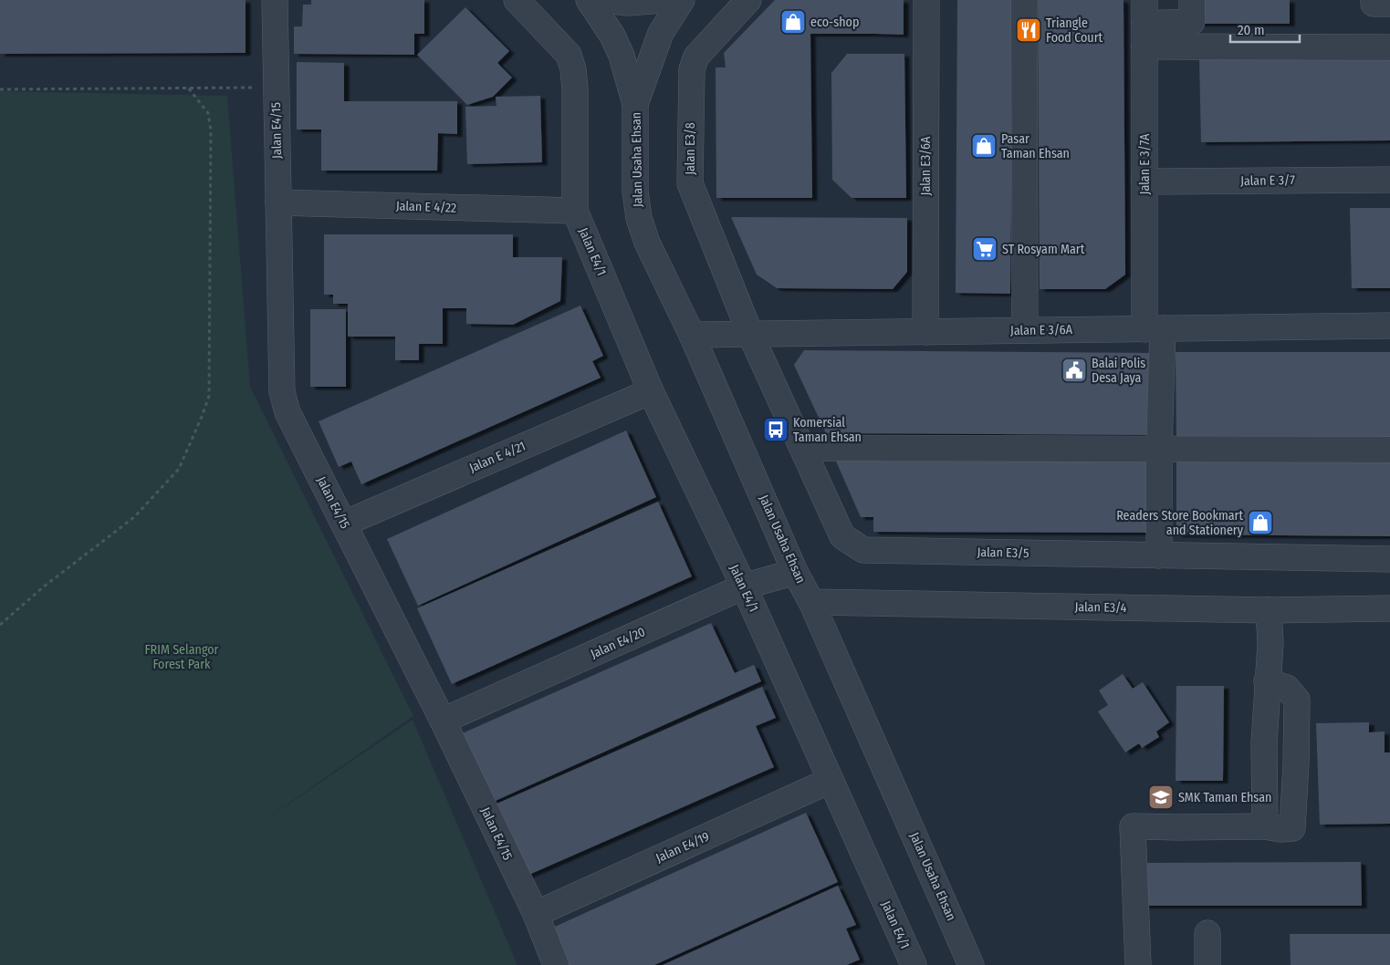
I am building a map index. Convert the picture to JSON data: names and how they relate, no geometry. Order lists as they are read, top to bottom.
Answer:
{
  "streets": {
    "street": [
      "Jalan E4/15",
      "Jalan E3/8",
      "Jalan Usaha Ehsan",
      "Jalan E 3/7A",
      "Jalan E3/6A",
      "Jalan E 3/7",
      "Jalan E 4/22",
      "Jalan E4/1",
      "Jalan E 3/6A",
      "Jalan E 4/21",
      "Jalan E3/5",
      "Jalan E3/4",
      "Jalan E4/20",
      "Jalan E4/19"
    ]
  },
  "crossings": [
    ["Jalan E4/15", "Jalan E 4/22"],
    ["Jalan E4/15", "Jalan E 4/21"],
    ["Jalan E4/15", "Jalan E4/20"],
    ["Jalan E4/15", "Jalan E4/19"],
    ["Jalan E3/8", "Jalan E 3/6A"],
    ["Jalan E3/8", "Jalan E3/5"],
    ["Jalan Usaha Ehsan", "Jalan E 3/6A"],
    ["Jalan Usaha Ehsan", "Jalan E3/4"],
    ["Jalan Usaha Ehsan", "Jalan E4/20"],
    ["Jalan E 3/7A", "Jalan E 3/7"],
    ["Jalan E 3/7A", "Jalan E 3/6A"],
    ["Jalan E 3/7A", "Jalan E3/5"],
    ["Jalan E3/6A", "Jalan E 3/6A"],
    ["Jalan E 4/22", "Jalan E4/1"],
    ["Jalan E4/1", "Jalan E 4/21"],
    ["Jalan E4/1", "Jalan E4/20"],
    ["Jalan E4/1", "Jalan E4/19"],
    ["Jalan E 3/6A", "Jalan E3/5"]
  ],
  "parks": ["FRIM Selangor Forest Park"],
  "places": {
    "shop": ["eco-shop", "Pasar Taman Ehsan", "Readers Store Bookmart and Stationery"],
    "restaurant": ["Triangle Food Court"],
    "supermarket": ["ST Rosyam Mart"],
    "public building": ["Balai Polis Desa Jaya"],
    "bus stop": ["Komersial Taman Ehsan"],
    "school or university": ["SMK Taman Ehsan"]
  },
  "scale_bar": "20 m"
}
